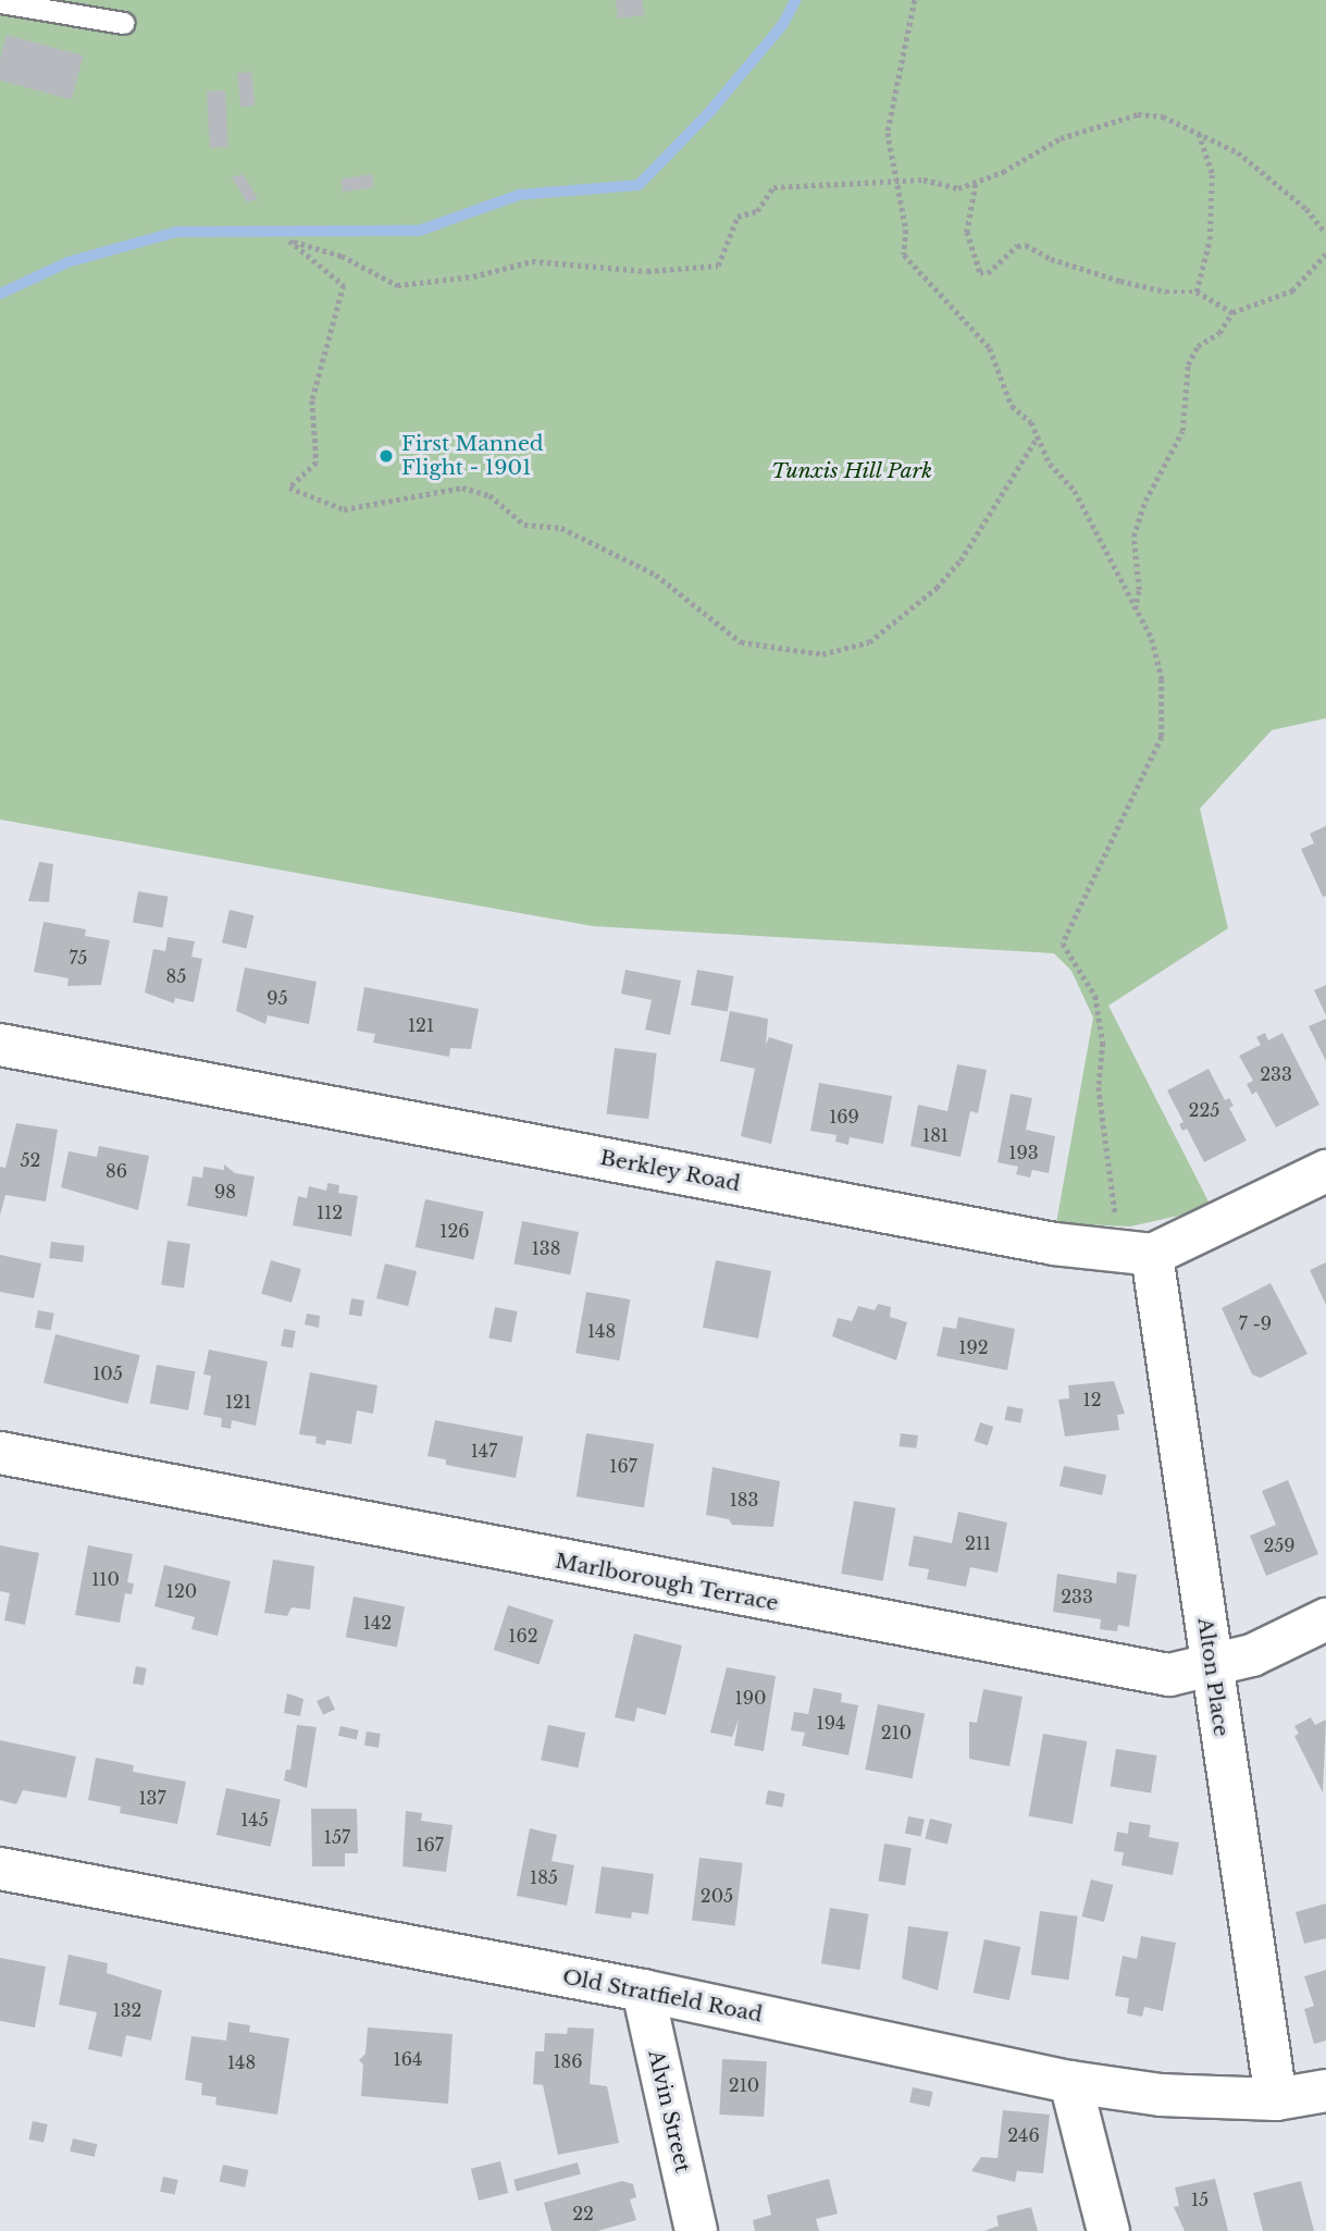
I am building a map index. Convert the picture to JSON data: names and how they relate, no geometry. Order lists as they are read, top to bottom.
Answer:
{
  "streets": {
    "street": [
      "Berkley Road",
      "Marlborough Terrace",
      "Alton Place",
      "Old Stratfield Road",
      "Alvin Street"
    ]
  },
  "crossings": [
    ["Berkley Road", "Alton Place"],
    ["Marlborough Terrace", "Alton Place"],
    ["Alton Place", "Old Stratfield Road"],
    ["Old Stratfield Road", "Alvin Street"]
  ],
  "parks": ["Tunxis Hill Park"],
  "places": ["First Manned Flight - 1901"],
  "house_numbers": [
    "75",
    "85",
    "95",
    "121",
    "233",
    "225",
    "169",
    "181",
    "193",
    "52",
    "86",
    "98",
    "112",
    "126",
    "138",
    "7 -9",
    "148",
    "192",
    "105",
    "12",
    "121",
    "147",
    "167",
    "183",
    "211",
    "259",
    "110",
    "120",
    "233",
    "142",
    "162",
    "190",
    "194",
    "210",
    "137",
    "145",
    "157",
    "167",
    "185",
    "205",
    "132",
    "164",
    "186",
    "148",
    "210",
    "246",
    "15",
    "22"
  ]
}
